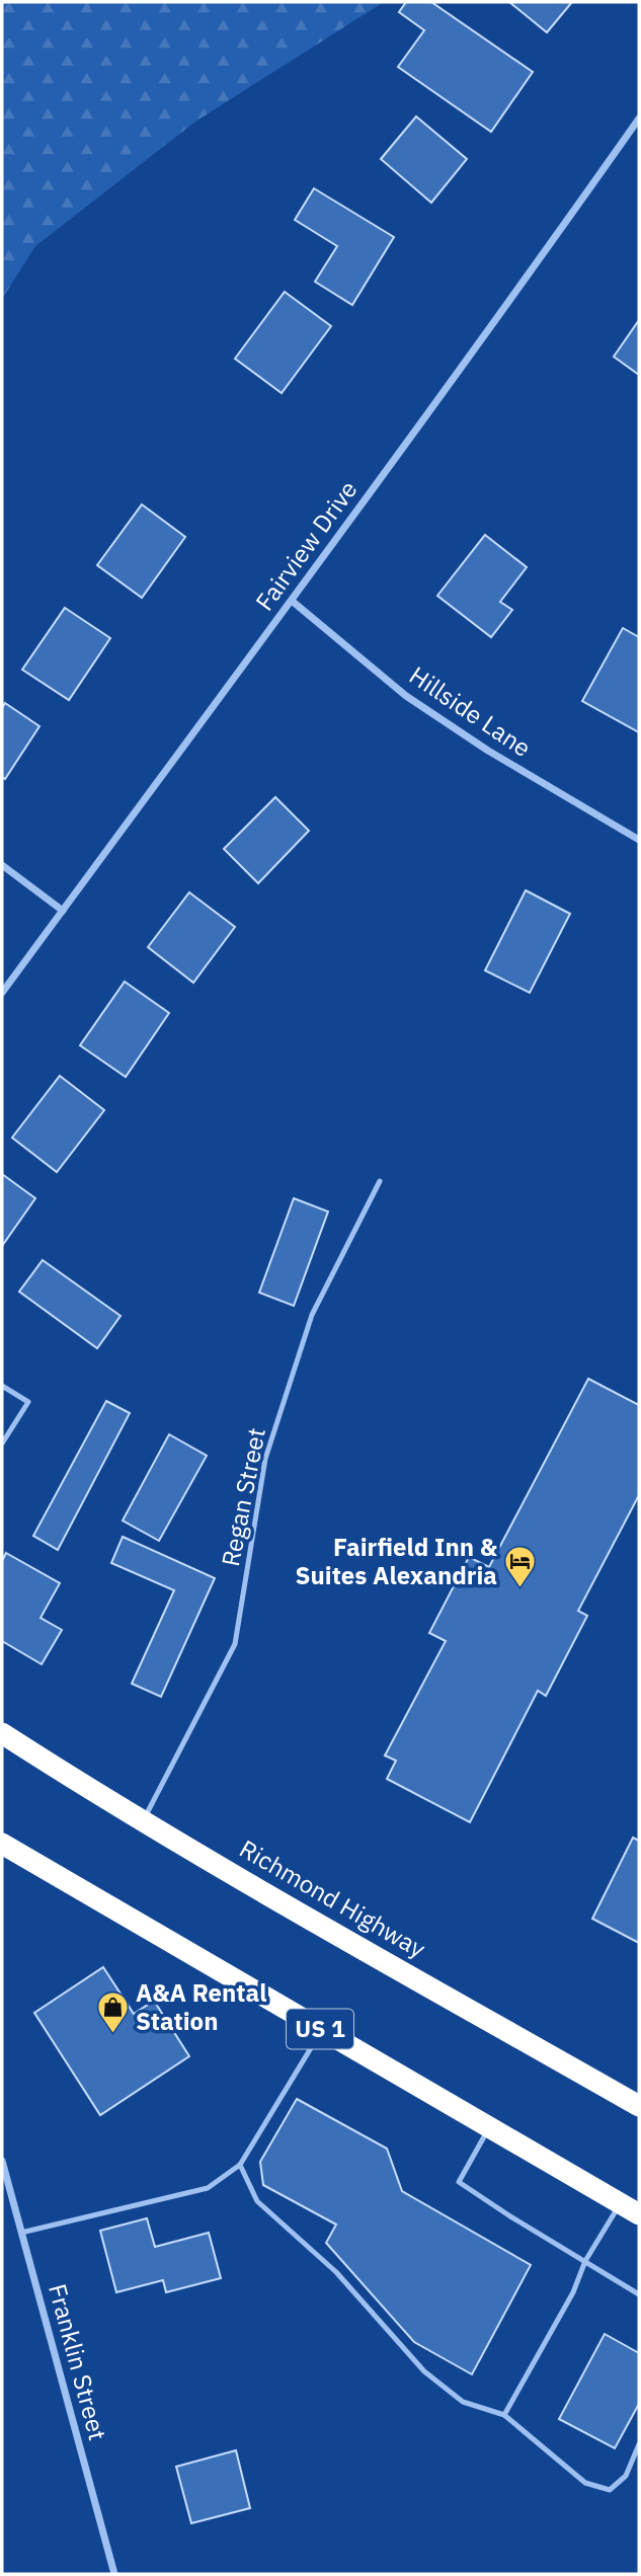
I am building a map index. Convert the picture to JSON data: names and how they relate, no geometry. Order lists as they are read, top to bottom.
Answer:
{
  "streets": {
    "highway": ["Richmond Highway", "US 1"],
    "street": ["Fairview Drive", "Hillside Lane", "Franklin Street"],
    "lane": ["Regan Street"]
  },
  "crossings": [
    ["Fairview Drive", "Hillside Lane"],
    ["Regan Street", "Richmond Highway"]
  ],
  "places": {
    "hotel": ["Fairfield Inn & Suites Alexandria"],
    "shop": ["A&A Rental Station"]
  }
}
